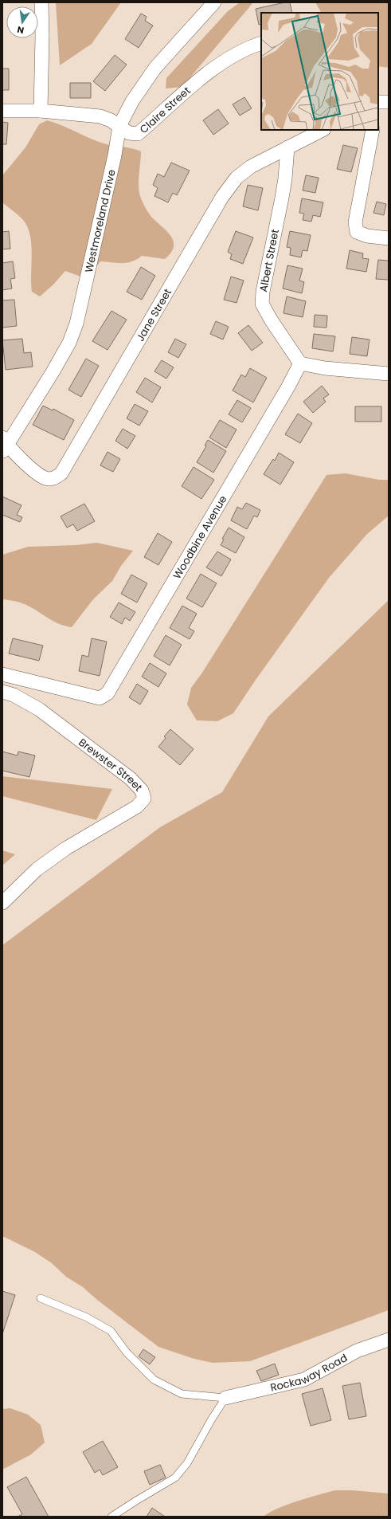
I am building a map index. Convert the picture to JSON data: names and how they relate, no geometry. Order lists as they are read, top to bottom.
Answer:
{
  "streets": {
    "street": [
      "Claire Street",
      "Westmoreland Drive",
      "Albert Street",
      "Jane Street",
      "Woodbine Avenue",
      "Brewster Street",
      "Rockaway Road"
    ]
  },
  "crossings": [
    ["Claire Street", "Westmoreland Drive"],
    ["Westmoreland Drive", "Jane Street"],
    ["Albert Street", "Jane Street"],
    ["Albert Street", "Woodbine Avenue"]
  ],
  "north": "bottom"
}
